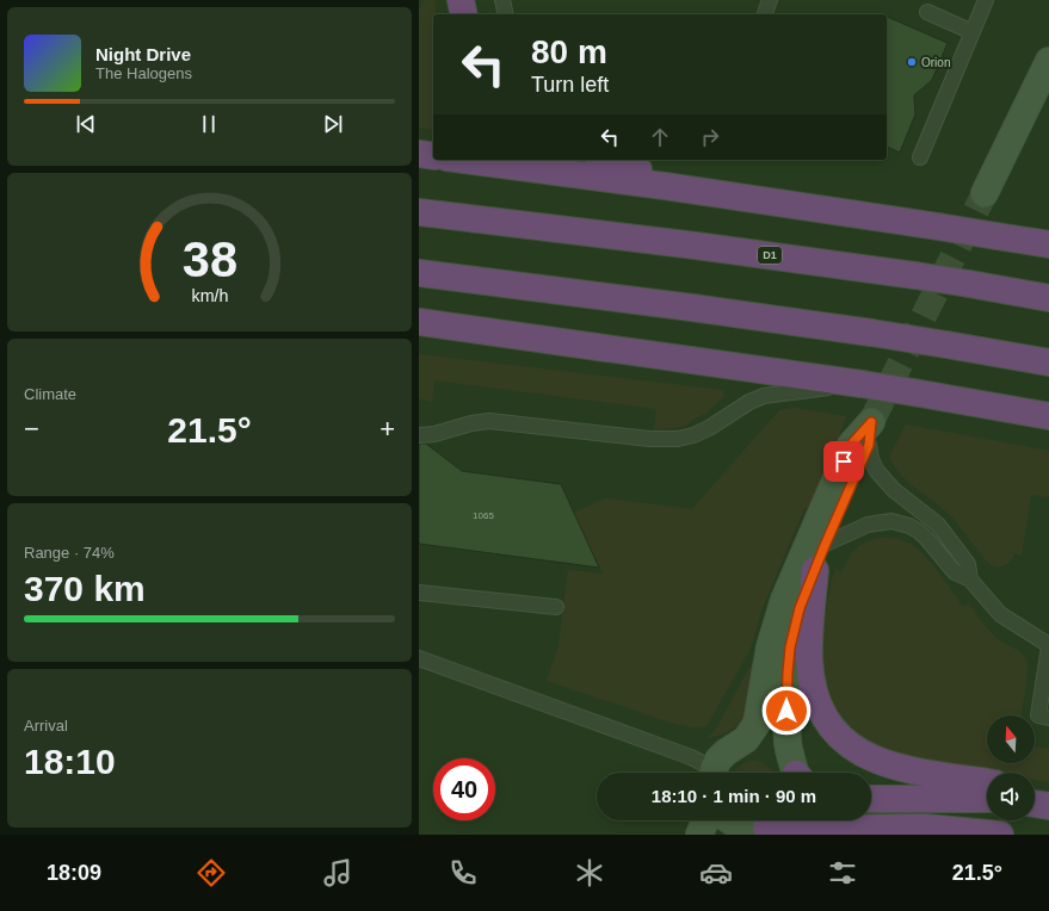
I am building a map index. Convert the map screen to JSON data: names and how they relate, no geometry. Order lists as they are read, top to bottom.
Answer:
{
  "streets": {
    "highway": ["D1"]
  },
  "places": ["Orion"],
  "house_numbers": ["1065"],
  "north": "top",
  "page": {
    "turn": ["80 m", "Turn left"],
    "song": ["Night Drive", "The Halogens"],
    "tile": [
      "Climate",
      ["Range · 74%", "370 km"],
      ["Arrival", "18:10"]
    ],
    "heat": ["−", "21.5°", "+"],
    "limit": "40",
    "trip": "18:10 · 1 min · 90 m",
    "tabs": ["18:09", "21.5°"],
    "gauge": ["38", "km/h"]
  }
}
